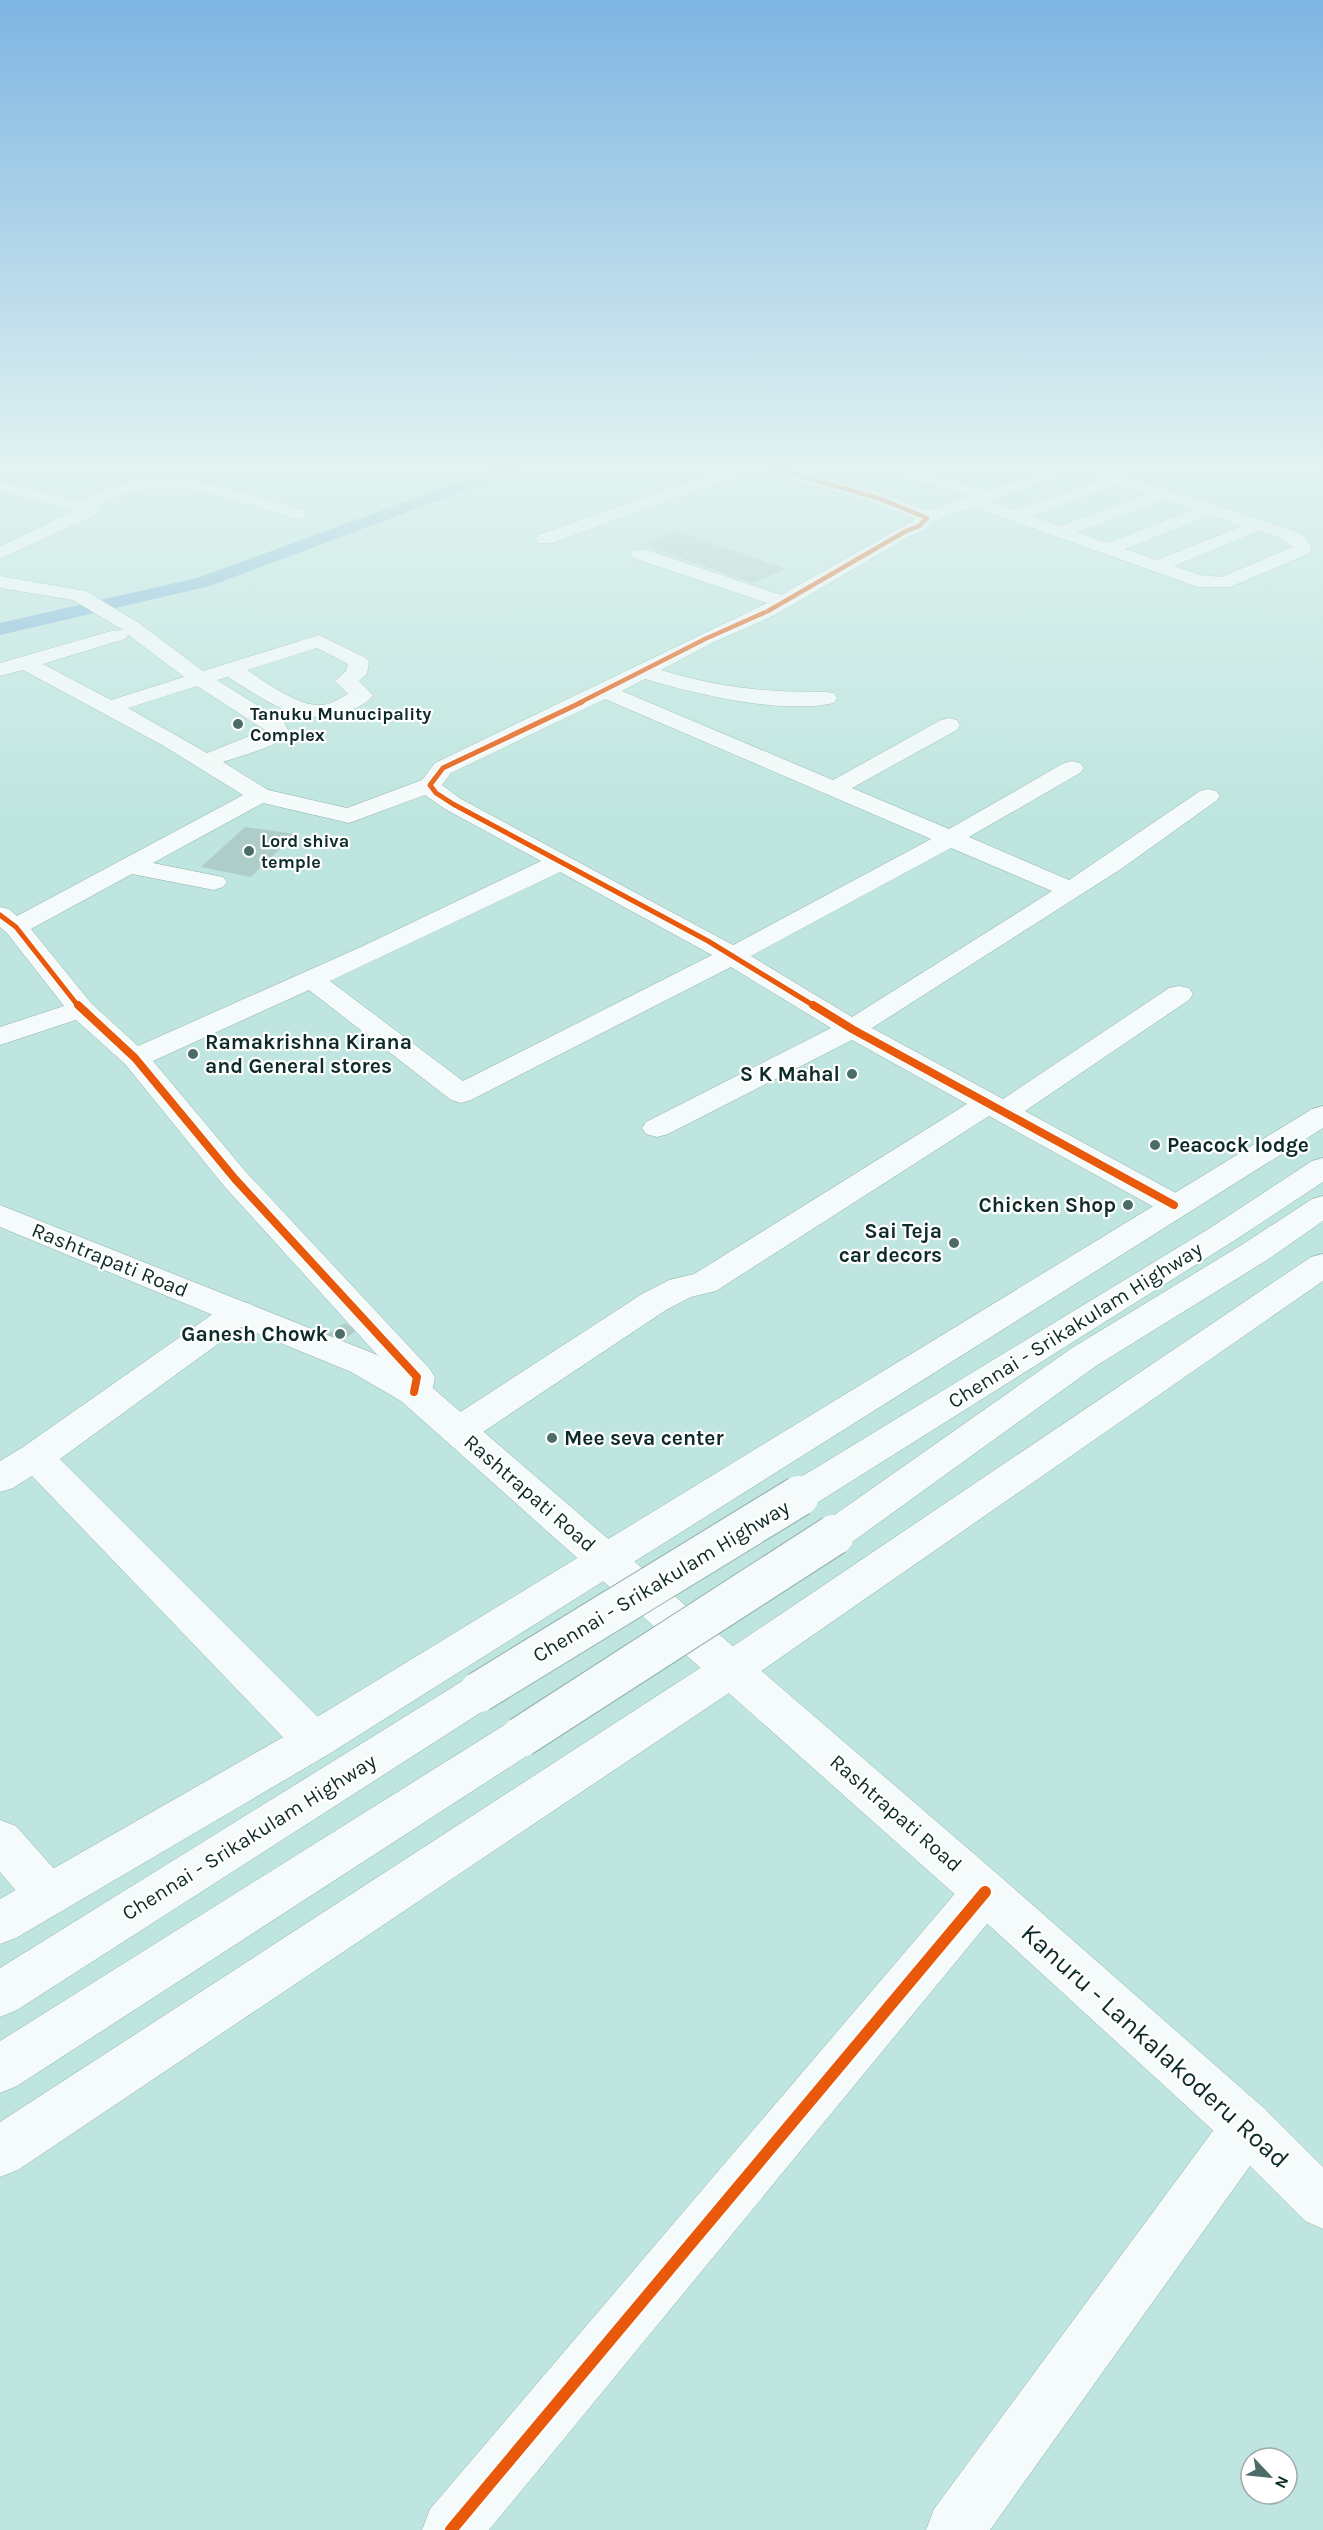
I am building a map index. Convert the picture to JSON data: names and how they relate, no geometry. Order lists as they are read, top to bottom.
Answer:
{
  "streets": {
    "main road": ["Rashtrapati Road", "Chennai - Srikakulam Highway", "Kanuru - Lankalakoderu Road"]
  },
  "crossings": [
    ["Rashtrapati Road", "Kanuru - Lankalakoderu Road"]
  ],
  "places": [
    "Tanuku Munucipality Complex",
    "Lord shiva temple",
    "Ramakrishna Kirana and General stores",
    "S K Mahal",
    "Peacock lodge",
    "Chicken Shop",
    "Sai Teja car decors",
    "Ganesh Chowk",
    "Mee seva center"
  ],
  "north": "bottom right"
}
